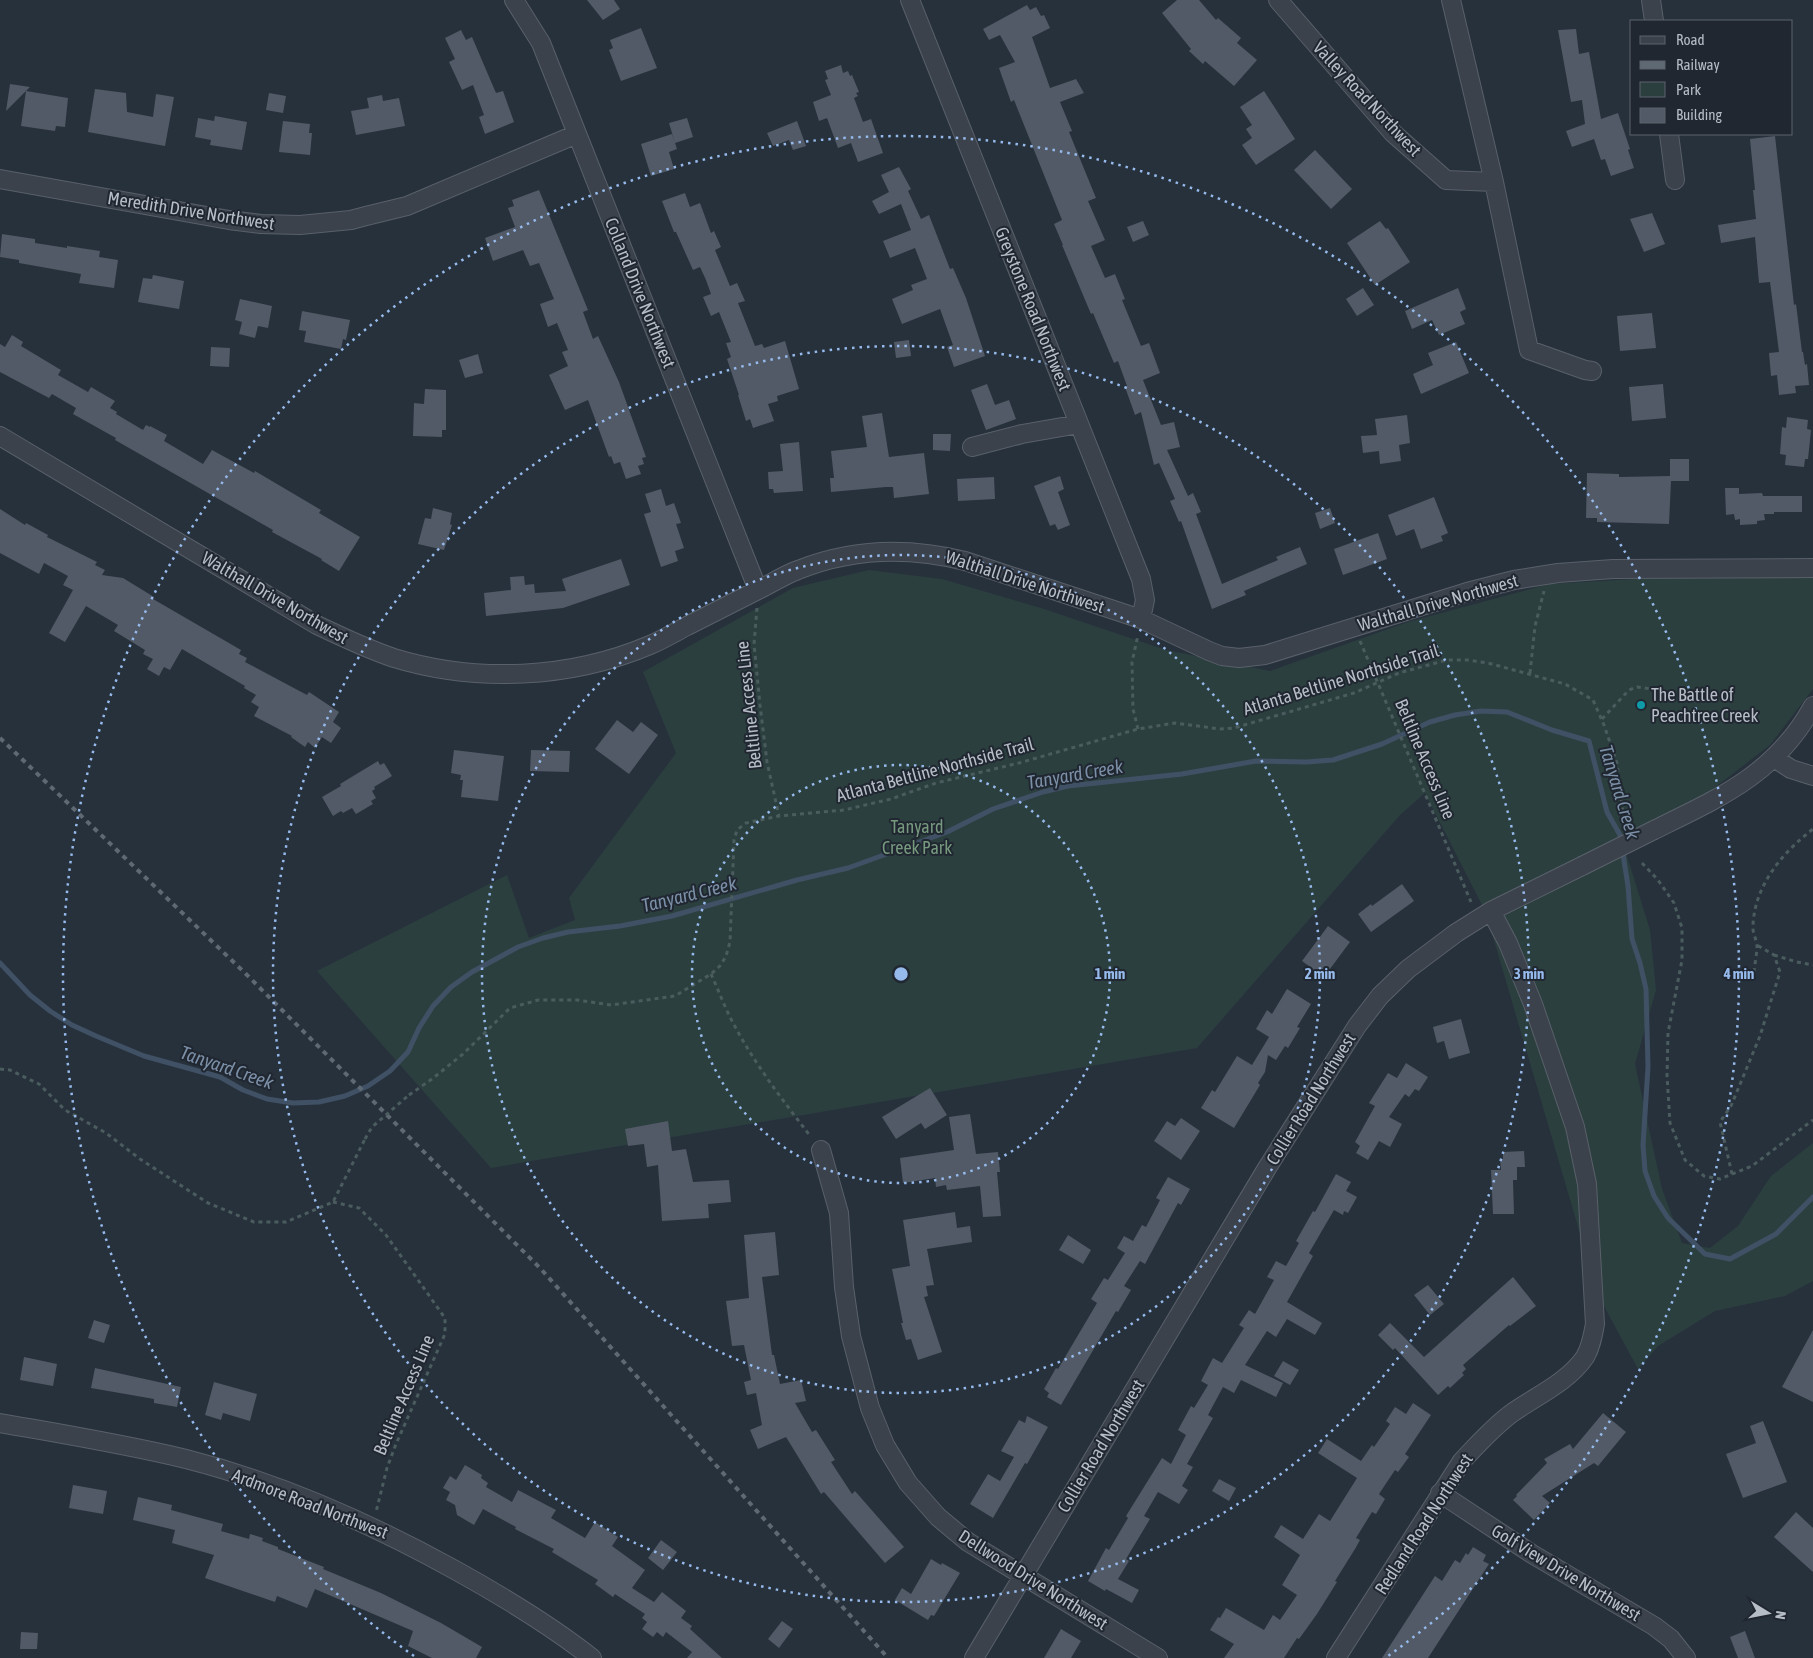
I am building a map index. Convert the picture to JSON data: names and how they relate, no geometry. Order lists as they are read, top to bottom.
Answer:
{
  "streets": {
    "street": [
      "Valley Road Northwest",
      "Meredith Drive Northwest",
      "Colland Drive Northwest",
      "Greystone Road Northwest",
      "Walthall Drive Northwest",
      "Collier Road Northwest",
      "Ardmore Road Northwest",
      "Redland Road Northwest",
      "Golf View Drive Northwest",
      "Dellwood Drive Northwest"
    ],
    "path": ["Atlanta Beltline Northside Trail", "Beltline Access Line"]
  },
  "crossings": [
    ["Meredith Drive Northwest", "Colland Drive Northwest"],
    ["Colland Drive Northwest", "Walthall Drive Northwest"],
    ["Colland Drive Northwest", "Beltline Access Line"],
    ["Greystone Road Northwest", "Walthall Drive Northwest"],
    ["Walthall Drive Northwest", "Beltline Access Line"],
    ["Atlanta Beltline Northside Trail", "Beltline Access Line"],
    ["Beltline Access Line", "Ardmore Road Northwest"],
    ["Collier Road Northwest", "Redland Road Northwest"],
    ["Collier Road Northwest", "Dellwood Drive Northwest"],
    ["Redland Road Northwest", "Golf View Drive Northwest"]
  ],
  "water": ["Tanyard Creek"],
  "parks": ["Tanyard Creek Park"],
  "places": ["The Battle of Peachtree Creek"],
  "legend": [
    "Road",
    "Railway",
    "Park",
    "Building"
  ],
  "north": "right",
  "rings": [
    "1 min",
    "2 min",
    "3 min",
    "4 min"
  ]
}
